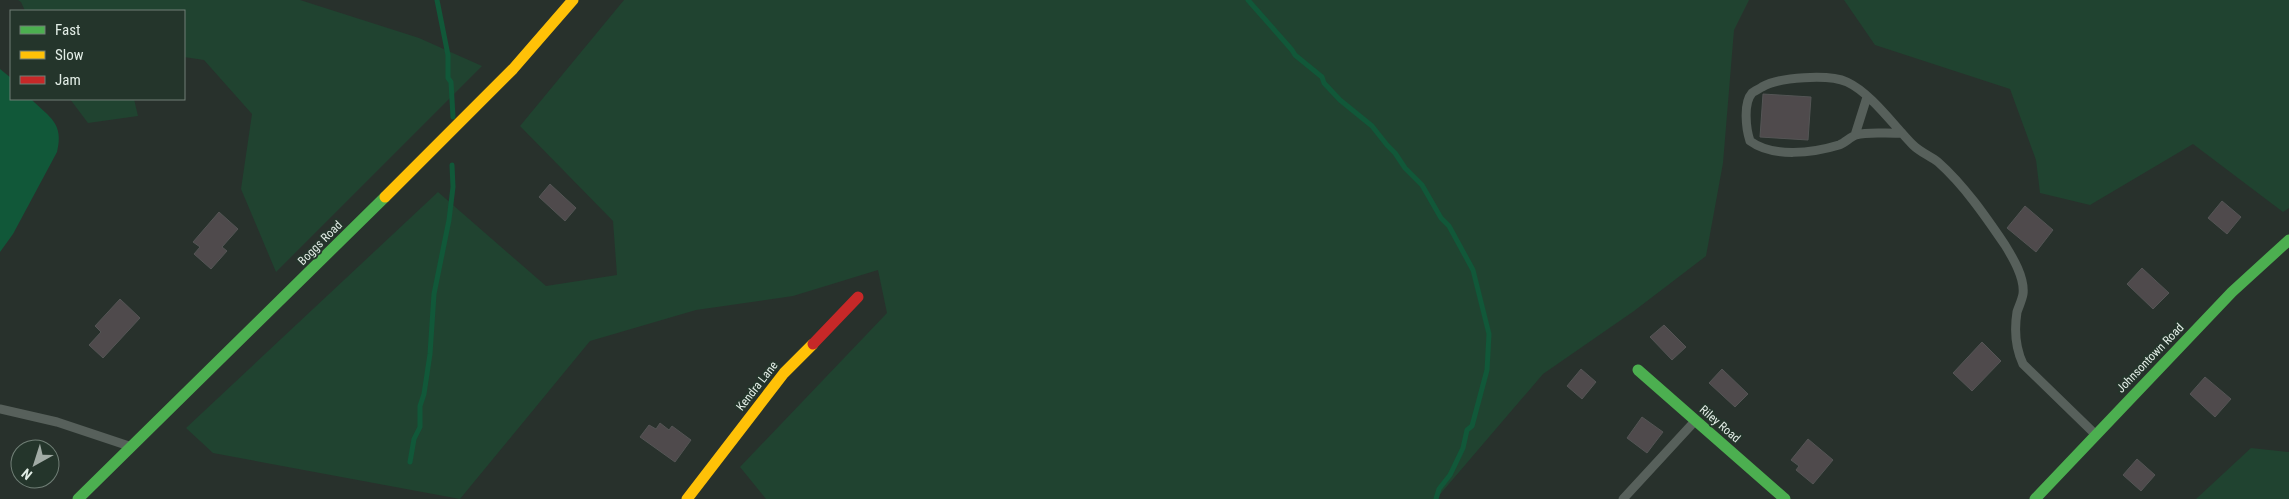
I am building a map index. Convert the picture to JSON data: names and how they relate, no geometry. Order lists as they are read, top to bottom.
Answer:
{
  "streets": {
    "street": [
      "Boggs Road",
      "Johnsontown Road",
      "Kendra Lane",
      "Riley Road"
    ]
  },
  "legend": ["Fast", "Slow", "Jam"],
  "north": "bottom left"
}
